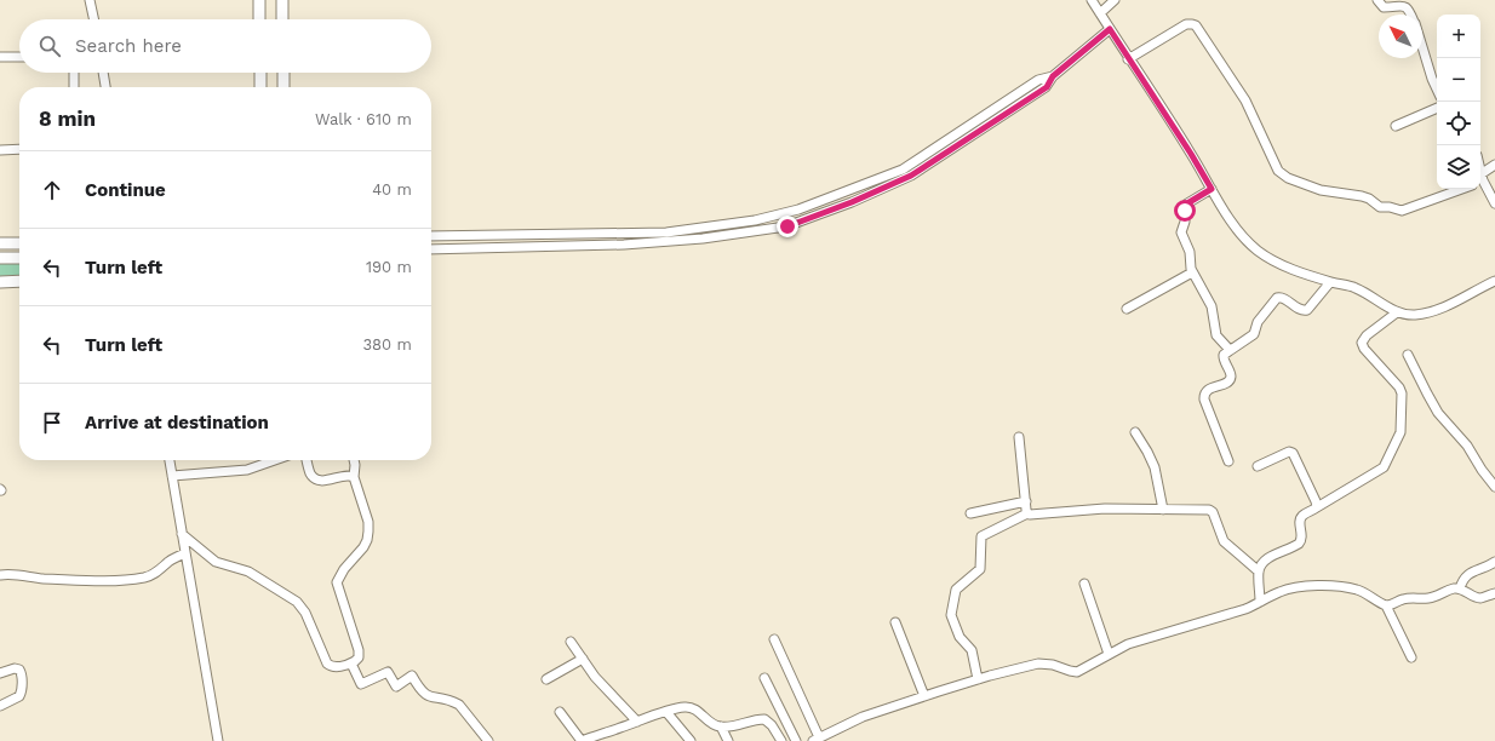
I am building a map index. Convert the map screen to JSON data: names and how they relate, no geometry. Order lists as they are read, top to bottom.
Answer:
{
  "north": "top left",
  "page": {
    "map_buttons": ["+", "−"],
    "search": "Search here",
    "heading": ["8 min", "Walk · 610 m"],
    "list": [
      ["Continue", "40 m"],
      ["Turn left", "190 m"],
      ["Turn left", "380 m"],
      "Arrive at destination"
    ]
  }
}
